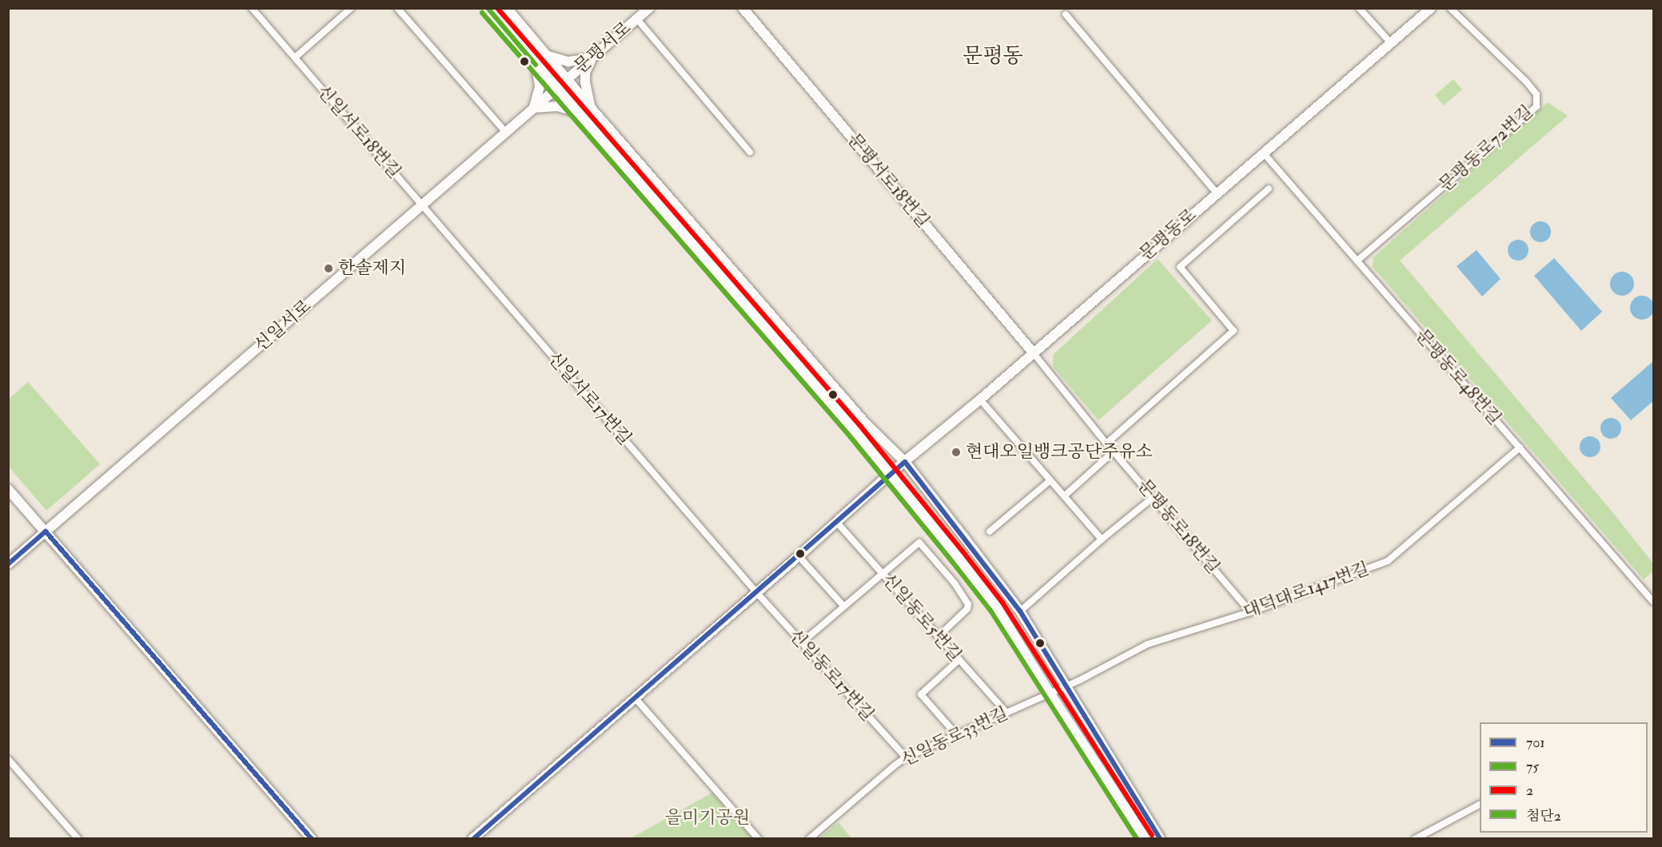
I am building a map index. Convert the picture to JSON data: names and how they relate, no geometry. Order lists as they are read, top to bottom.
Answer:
{
  "streets": {
    "main road": [
      "문평서로",
      "문평서로18번길",
      "문평동로",
      "신일서로"
    ],
    "street": [
      "신일서로18번길",
      "문평동로72번길",
      "문평동로48번길",
      "신일서로17번길",
      "문평동로18번길",
      "대덕대로1417번길",
      "신일동로5번길",
      "신일동로17번길",
      "신일동로33번길"
    ]
  },
  "crossings": [
    ["문평서로", "신일서로"],
    ["신일서로18번길", "신일서로"],
    ["신일서로18번길", "신일서로17번길"],
    ["문평동로72번길", "문평동로48번길"],
    ["문평서로18번길", "문평동로"],
    ["문평서로18번길", "문평동로18번길"],
    ["문평동로", "문평동로48번길"],
    ["문평동로", "신일서로17번길"],
    ["문평동로", "문평동로18번길"],
    ["문평동로", "신일동로5번길"],
    ["문평동로", "신일동로17번길"],
    ["신일서로", "신일서로17번길"],
    ["문평동로48번길", "대덕대로1417번길"],
    ["신일서로17번길", "신일동로17번길"],
    ["문평동로18번길", "대덕대로1417번길"],
    ["대덕대로1417번길", "신일동로33번길"],
    ["신일동로5번길", "신일동로33번길"],
    ["신일동로17번길", "신일동로33번길"]
  ],
  "districts": ["문평동"],
  "parks": ["을미기공원"],
  "places": ["한솔제지", "현대오일뱅크공단주유소"],
  "lines": [
    "transit line 2",
    "transit line 첨단2",
    "transit line 75",
    "transit line 701"
  ],
  "legend": [
    "701",
    "75",
    "2",
    "첨단2"
  ]
}
